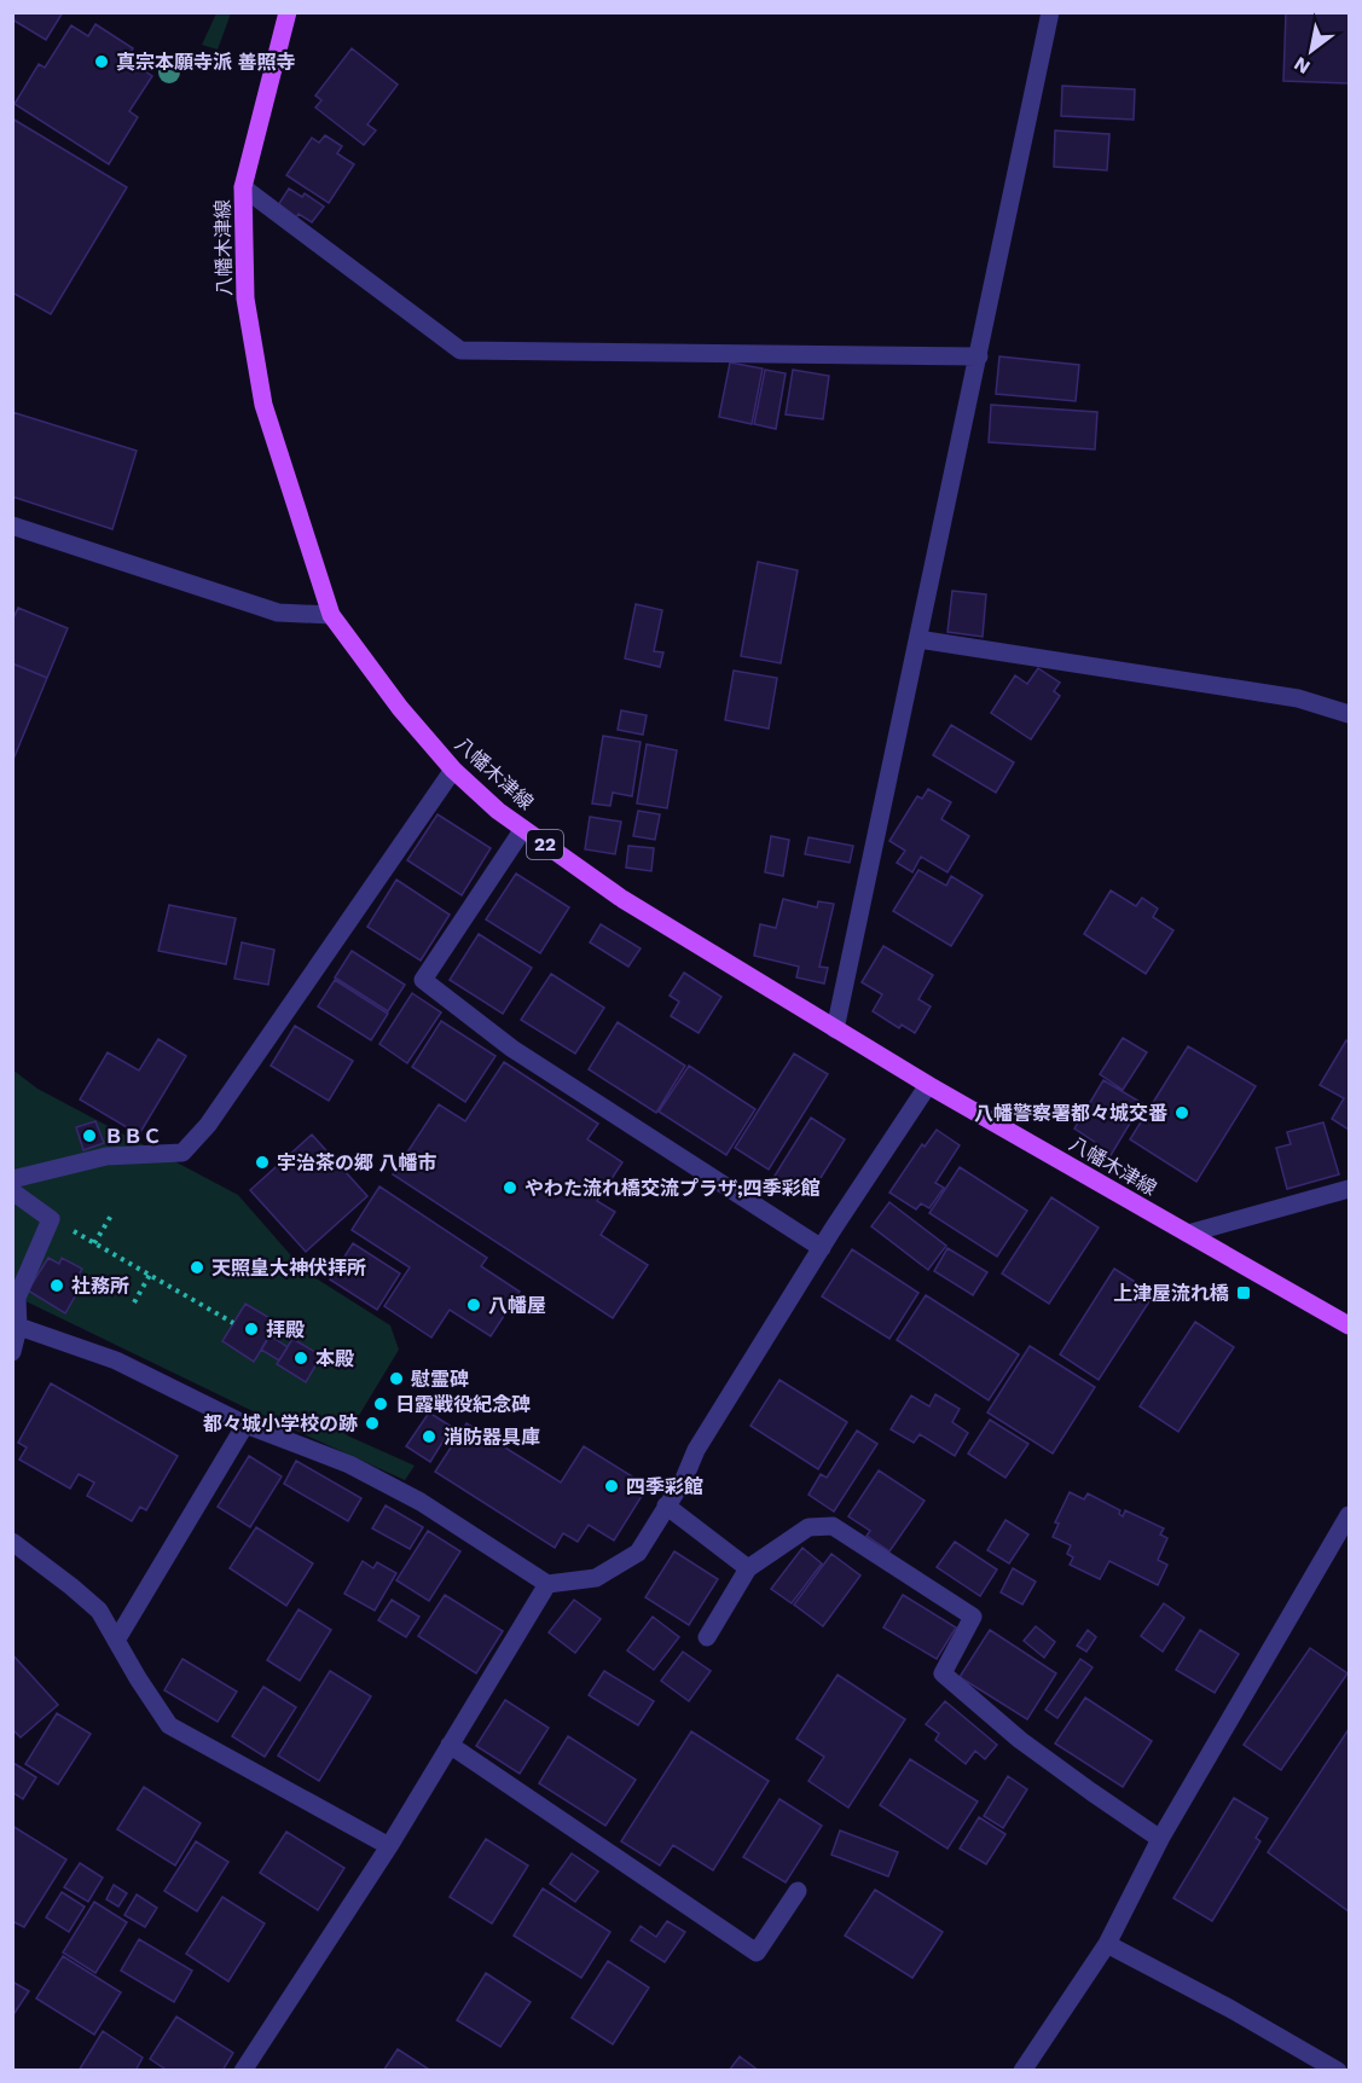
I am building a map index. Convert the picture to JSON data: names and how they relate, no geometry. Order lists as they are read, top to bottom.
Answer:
{
  "streets": {
    "main road": ["八幡木津線", "22"]
  },
  "places": {
    "other": [
      "真宗本願寺派 善照寺",
      "八幡警察署都々城交番",
      "ＢＢＣ",
      "宇治茶の郷 八幡市",
      "やわた流れ橋交流プラザ;四季彩館",
      "天照皇大神伏拝所",
      "社務所",
      "八幡屋",
      "拝殿",
      "本殿",
      "慰霊碑",
      "日露戦役紀念碑",
      "都々城小学校の跡",
      "消防器具庫",
      "四季彩館"
    ],
    "transit": ["上津屋流れ橋"]
  },
  "north": "bottom left"
}
